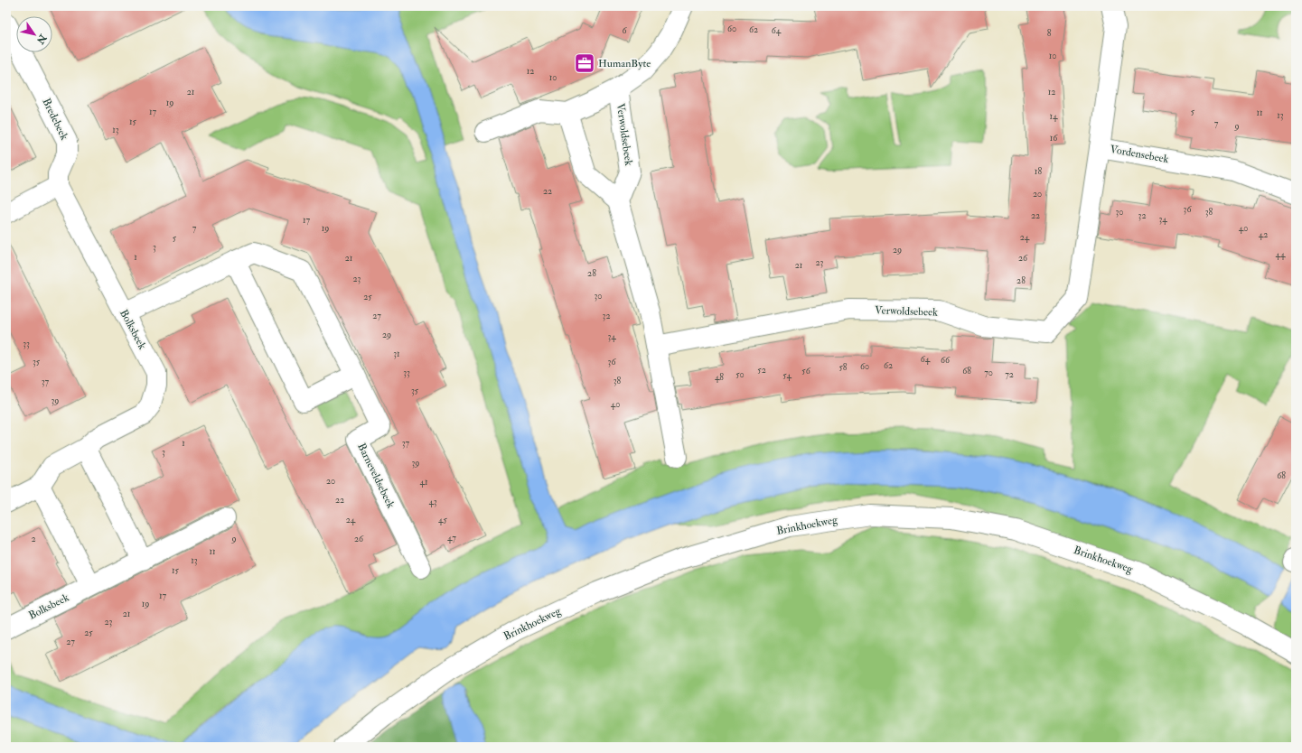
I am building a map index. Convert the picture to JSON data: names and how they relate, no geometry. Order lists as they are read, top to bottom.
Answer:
{
  "streets": {
    "street": [
      "Bredebeek",
      "Verwoldsebeek",
      "Vordensebeek",
      "Bolksbeek",
      "Barneveldsebeek",
      "Brinkhoekweg"
    ]
  },
  "crossings": [
    ["Bredebeek", "Bolksbeek"],
    ["Verwoldsebeek", "Vordensebeek"],
    ["Bolksbeek", "Barneveldsebeek"]
  ],
  "places": {
    "office": ["HumanByte"]
  },
  "house_numbers": [
    "60",
    "62",
    "6",
    "64",
    "8",
    "10",
    "12",
    "10",
    "21",
    "12",
    "19",
    "17",
    "5",
    "11",
    "13",
    "14",
    "15",
    "7",
    "9",
    "13",
    "16",
    "18",
    "22",
    "20",
    "36",
    "30",
    "38",
    "22",
    "32",
    "34",
    "17",
    "7",
    "19",
    "40",
    "42",
    "24",
    "5",
    "3",
    "29",
    "44",
    "1",
    "21",
    "26",
    "23",
    "21",
    "28",
    "23",
    "28",
    "30",
    "25",
    "27",
    "32",
    "29",
    "34",
    "33",
    "31",
    "64",
    "66",
    "35",
    "36",
    "62",
    "60",
    "58",
    "52",
    "56",
    "68",
    "33",
    "70",
    "50",
    "72",
    "54",
    "48",
    "38",
    "37",
    "35",
    "39",
    "40",
    "1",
    "37",
    "3",
    "39",
    "68",
    "20",
    "41",
    "22",
    "43",
    "24",
    "45",
    "47",
    "2",
    "9",
    "26",
    "11",
    "13",
    "15",
    "17",
    "19",
    "21",
    "23",
    "25",
    "27"
  ],
  "north": "bottom right"
}
